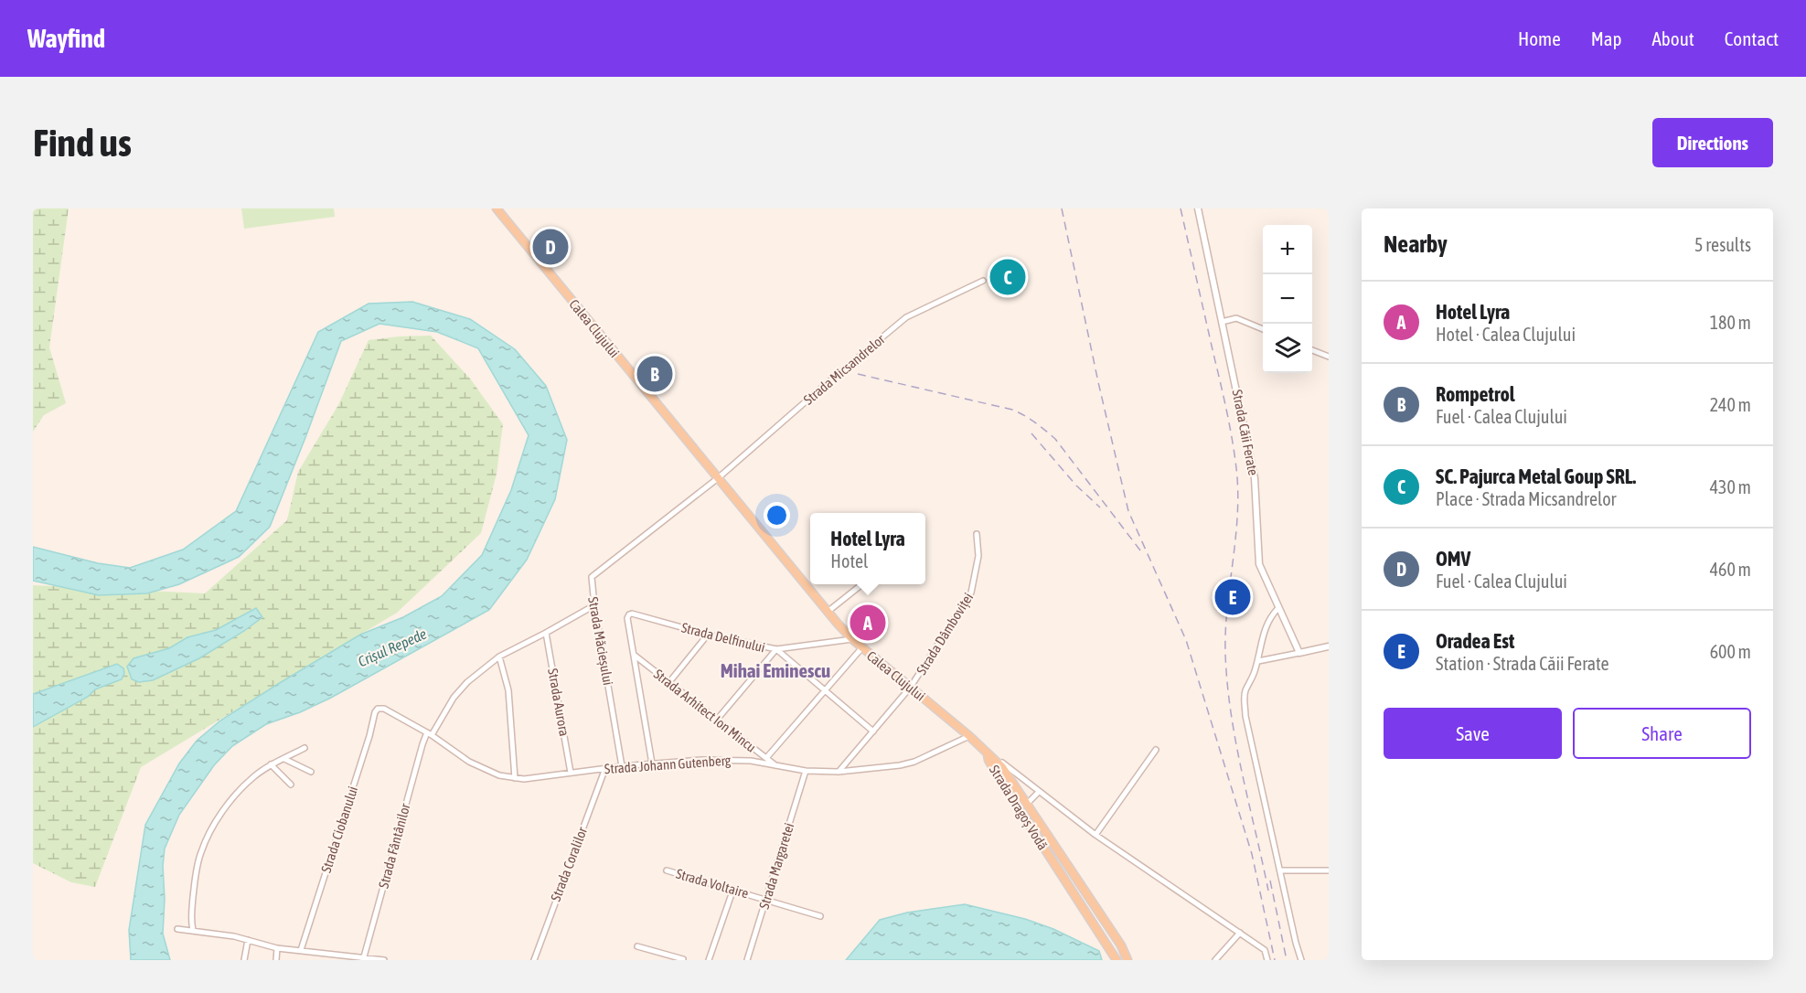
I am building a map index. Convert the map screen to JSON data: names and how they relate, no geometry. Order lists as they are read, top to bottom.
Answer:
{
  "streets": {
    "main road": ["Calea Clujului", "Strada Dragoș Vodă"],
    "street": [
      "Strada Micsandrelor",
      "Strada Căii Ferate",
      "Strada Dâmboviței",
      "Strada Delfinului",
      "Strada Măcieșului",
      "Strada Aurora",
      "Strada Arhitect Ion Mincu",
      "Strada Johann Gutenberg",
      "Strada Ciobanului",
      "Strada Fântânilor",
      "Strada Coralilor",
      "Strada Margaretei",
      "Strada Voltaire"
    ]
  },
  "crossings": [
    ["Calea Clujului", "Strada Micsandrelor"],
    ["Calea Clujului", "Strada Dâmboviței"],
    ["Calea Clujului", "Strada Delfinului"],
    ["Calea Clujului", "Strada Măcieșului"],
    ["Calea Clujului", "Strada Johann Gutenberg"],
    ["Calea Clujului", "Strada Dragoș Vodă"],
    ["Strada Micsandrelor", "Strada Măcieșului"],
    ["Strada Dâmboviței", "Strada Johann Gutenberg"],
    ["Strada Delfinului", "Strada Arhitect Ion Mincu"],
    ["Strada Măcieșului", "Strada Johann Gutenberg"],
    ["Strada Măcieșului", "Strada Fântânilor"],
    ["Strada Aurora", "Strada Johann Gutenberg"],
    ["Strada Aurora", "Strada Fântânilor"],
    ["Strada Arhitect Ion Mincu", "Strada Johann Gutenberg"],
    ["Strada Johann Gutenberg", "Strada Ciobanului"],
    ["Strada Johann Gutenberg", "Strada Fântânilor"],
    ["Strada Johann Gutenberg", "Strada Coralilor"],
    ["Strada Johann Gutenberg", "Strada Margaretei"],
    ["Strada Margaretei", "Strada Voltaire"]
  ],
  "districts": ["Mihai Eminescu"],
  "water": ["Crișul Repede"],
  "page": {
    "header": "Wayfind",
    "nav": [
      "Home",
      "Map",
      "About",
      "Contact"
    ],
    "buttons": [
      "Directions",
      ["Save", "Share"]
    ],
    "title": "Find us",
    "heading": ["Nearby", "5 results"],
    "map_buttons": ["+", "−"],
    "pins": [
      "D",
      "C",
      "B",
      "E",
      "A"
    ],
    "list": [
      {
        "mark": "A",
        "name": "Hotel Lyra",
        "note": "Hotel · Calea Clujului",
        "value": "180 m"
      },
      {
        "mark": "B",
        "name": "Rompetrol",
        "note": "Fuel · Calea Clujului",
        "value": "240 m"
      },
      {
        "mark": "C",
        "name": "SC. Pajurca Metal Goup SRL.",
        "note": "Place · Strada Micsandrelor",
        "value": "430 m"
      },
      {
        "mark": "D",
        "name": "OMV",
        "note": "Fuel · Calea Clujului",
        "value": "460 m"
      },
      {
        "mark": "E",
        "name": "Oradea Est",
        "note": "Station · Strada Căii Ferate",
        "value": "600 m"
      }
    ],
    "popup": ["Hotel Lyra", "Hotel"]
  }
}
